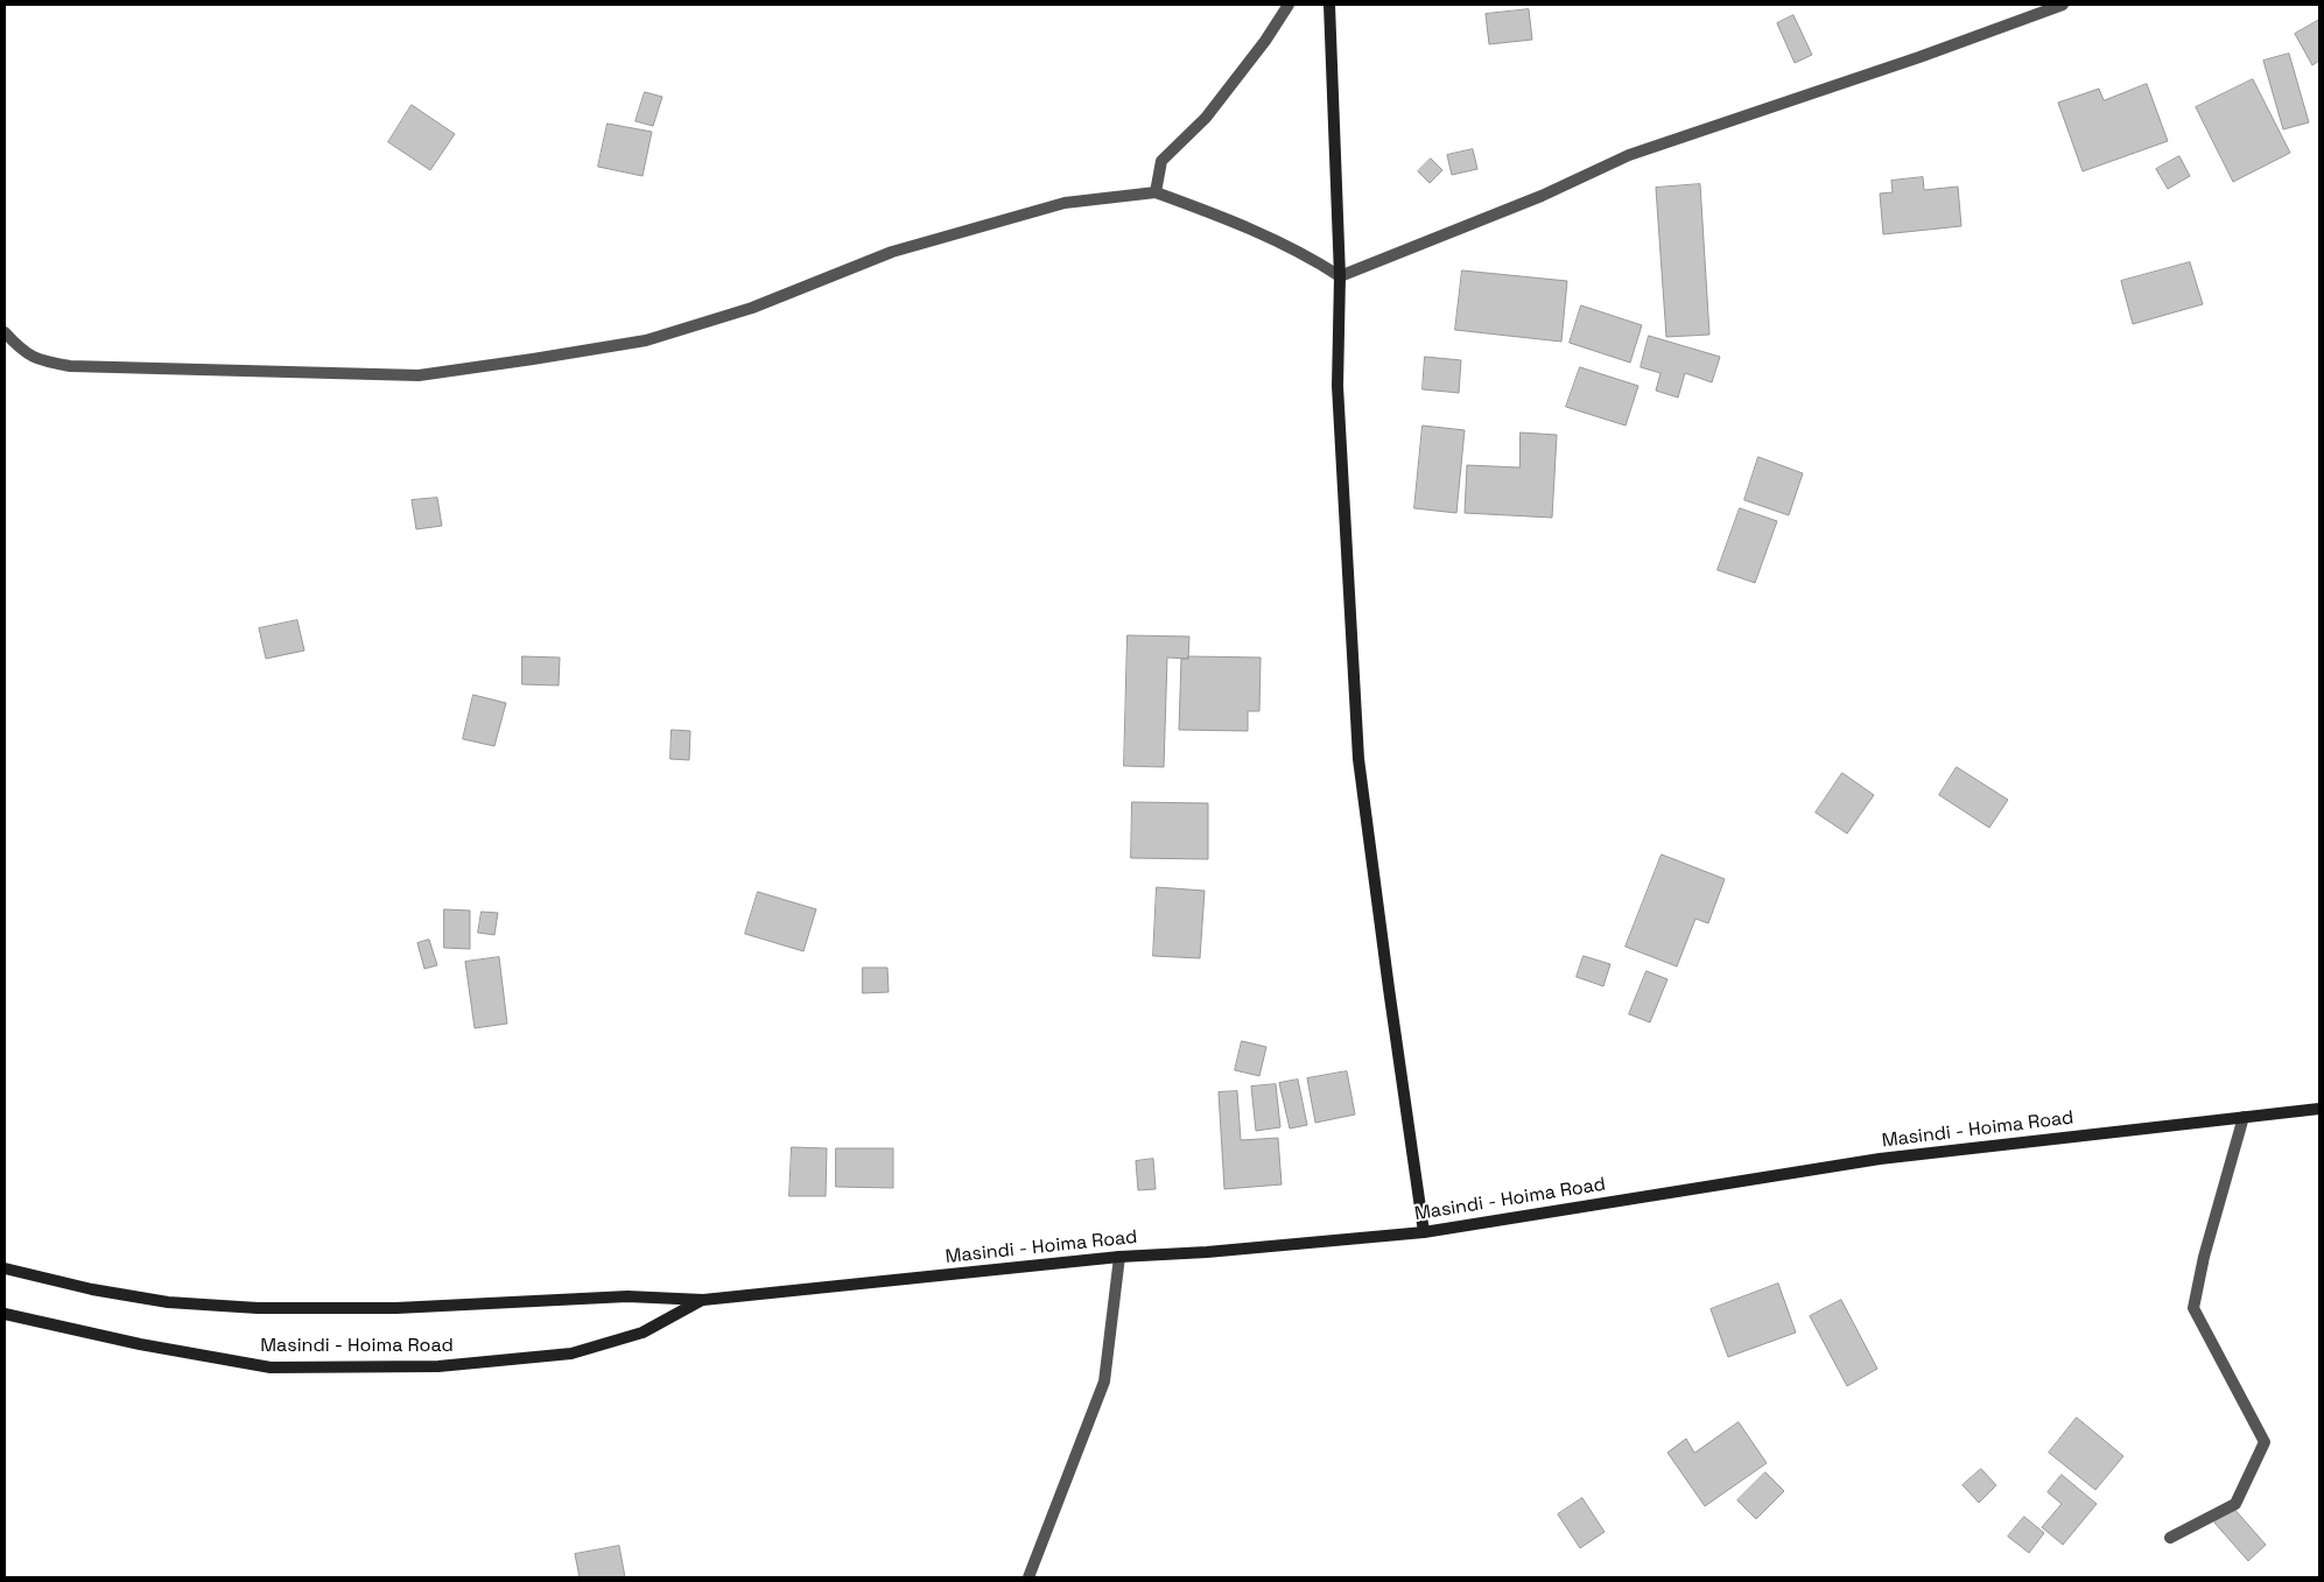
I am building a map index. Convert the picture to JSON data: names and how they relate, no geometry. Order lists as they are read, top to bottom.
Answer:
{
  "streets": {
    "main road": ["Masindi - Hoima Road"]
  }
}
